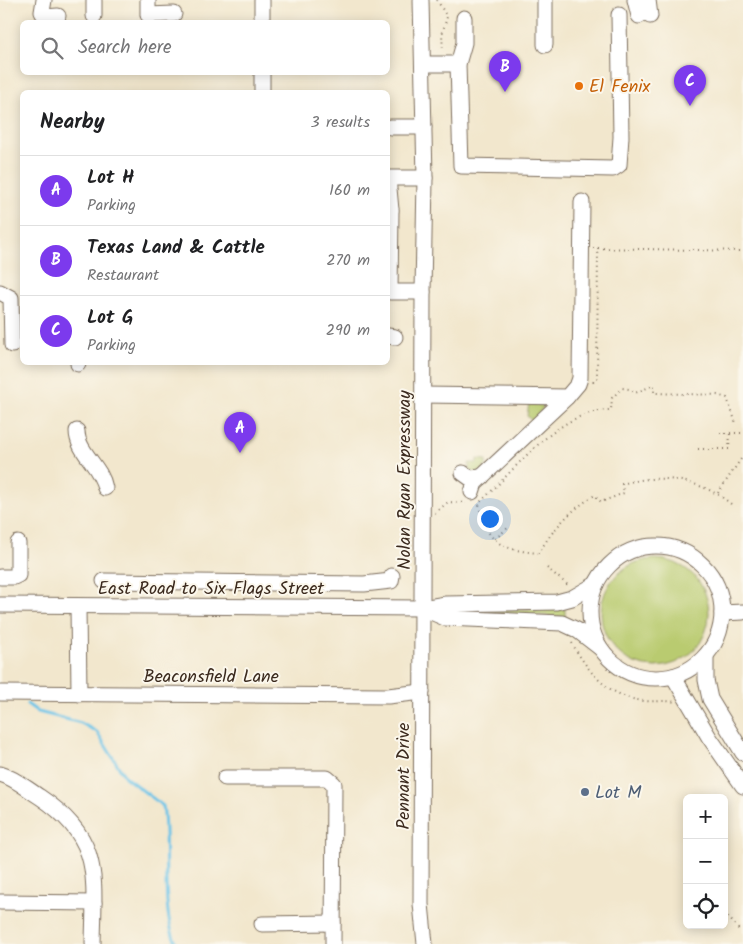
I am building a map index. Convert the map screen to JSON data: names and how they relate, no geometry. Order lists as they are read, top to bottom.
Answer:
{
  "streets": {
    "street": [
      "Nolan Ryan Expressway",
      "East Road to Six Flags Street",
      "Beaconsfield Lane",
      "Pennant Drive"
    ]
  },
  "crossings": [
    ["Nolan Ryan Expressway", "East Road to Six Flags Street"],
    ["Nolan Ryan Expressway", "Pennant Drive"],
    ["East Road to Six Flags Street", "Pennant Drive"],
    ["Beaconsfield Lane", "Pennant Drive"]
  ],
  "places": ["El Fenix", "Lot M"],
  "page": {
    "search": "Search here",
    "pins": ["B", "C", "A"],
    "heading": ["Nearby", "3 results"],
    "list": [
      {
        "mark": "A",
        "name": "Lot H",
        "note": "Parking",
        "value": "160 m"
      },
      {
        "mark": "B",
        "name": "Texas Land & Cattle",
        "note": "Restaurant",
        "value": "270 m"
      },
      {
        "mark": "C",
        "name": "Lot G",
        "note": "Parking",
        "value": "290 m"
      }
    ],
    "map_buttons": ["+", "−"]
  }
}
